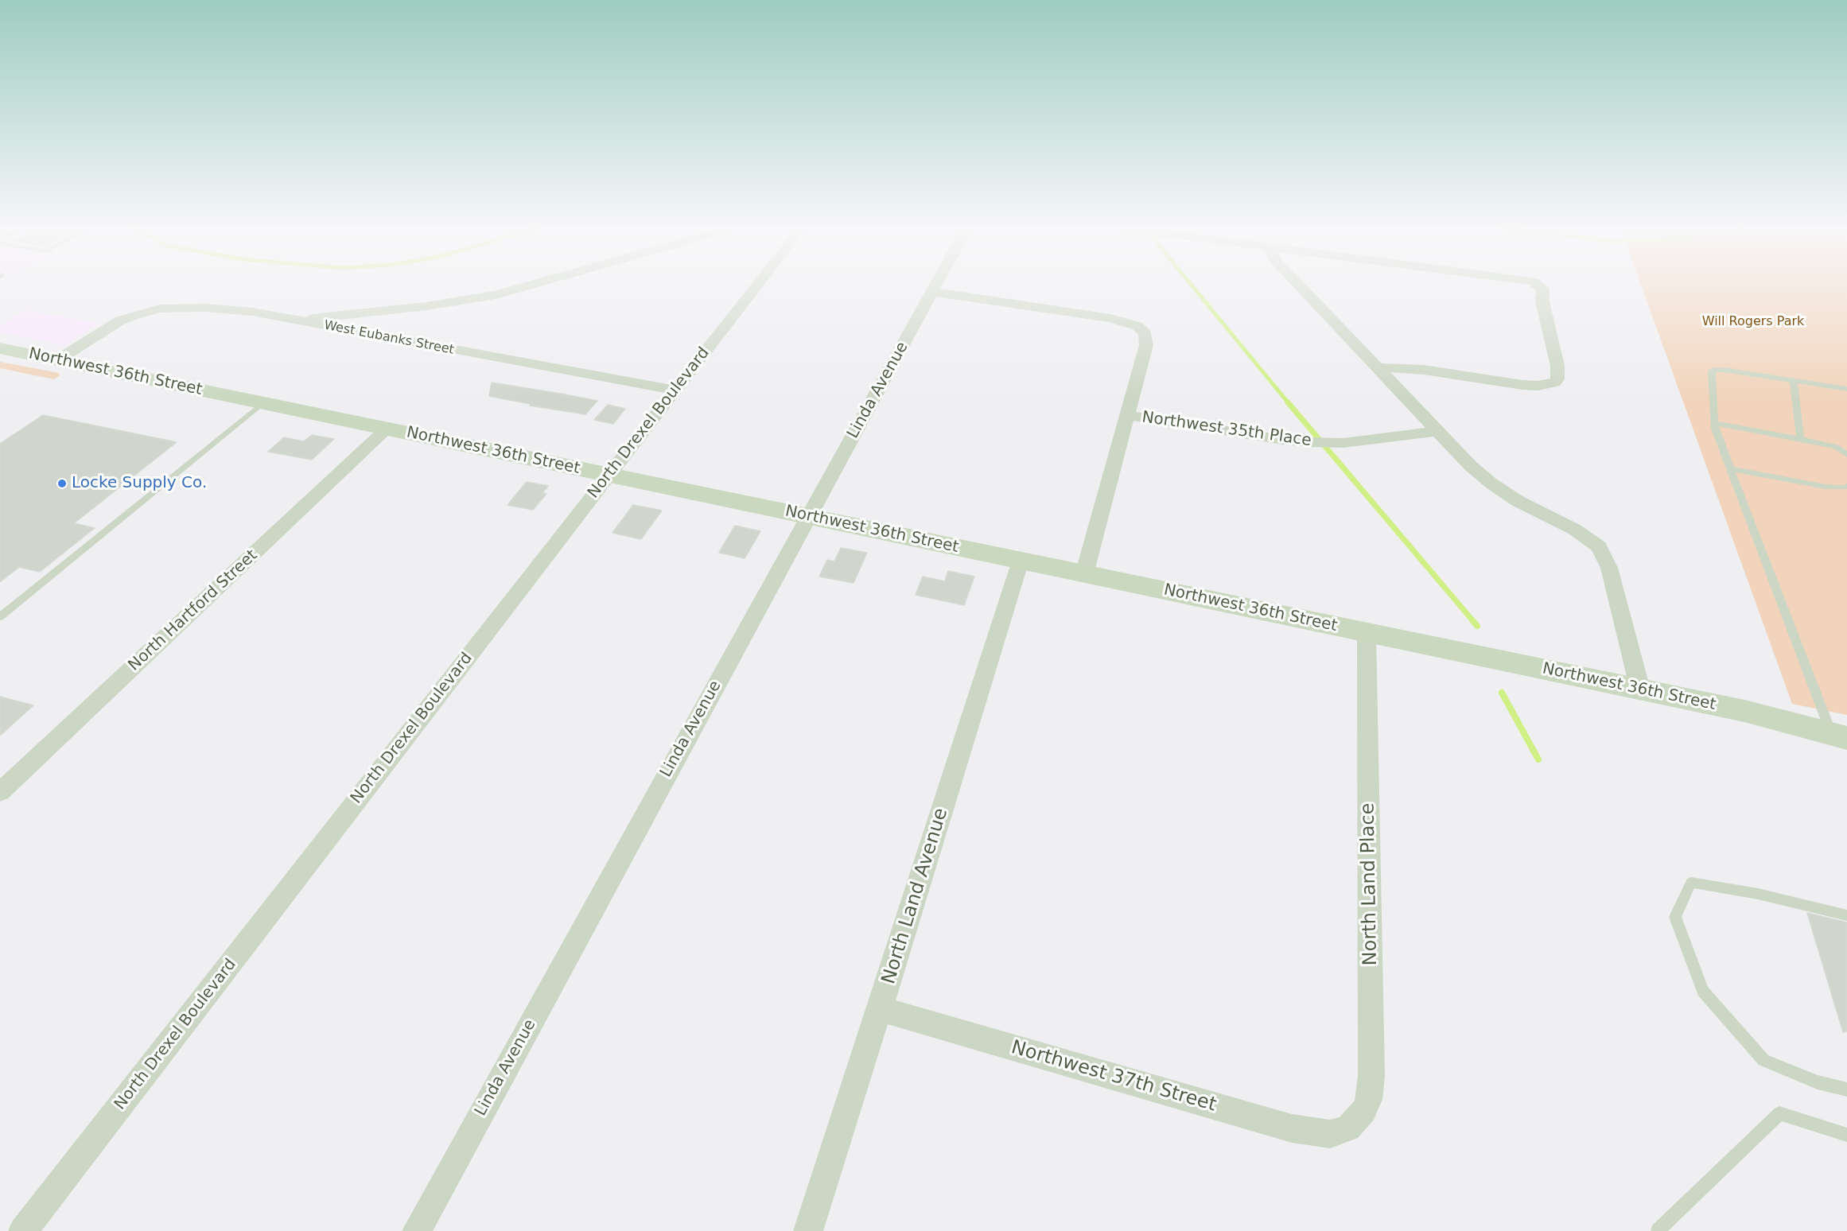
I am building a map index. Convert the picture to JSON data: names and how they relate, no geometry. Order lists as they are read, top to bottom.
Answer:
{
  "streets": {
    "main road": ["Northwest 36th Street"],
    "street": [
      "West Eubanks Street",
      "Linda Avenue",
      "North Drexel Boulevard",
      "Northwest 35th Place",
      "North Hartford Street",
      "North Land Place",
      "North Land Avenue",
      "Northwest 37th Street"
    ]
  },
  "crossings": [
    ["West Eubanks Street", "Northwest 36th Street"],
    ["West Eubanks Street", "North Drexel Boulevard"],
    ["Northwest 36th Street", "Linda Avenue"],
    ["Northwest 36th Street", "North Drexel Boulevard"],
    ["Northwest 36th Street", "North Hartford Street"],
    ["Northwest 36th Street", "North Land Place"],
    ["Northwest 36th Street", "North Land Avenue"],
    ["North Land Place", "Northwest 37th Street"],
    ["North Land Avenue", "Northwest 37th Street"]
  ],
  "parks": ["Will Rogers Park"],
  "places": ["Locke Supply Co."]
}
